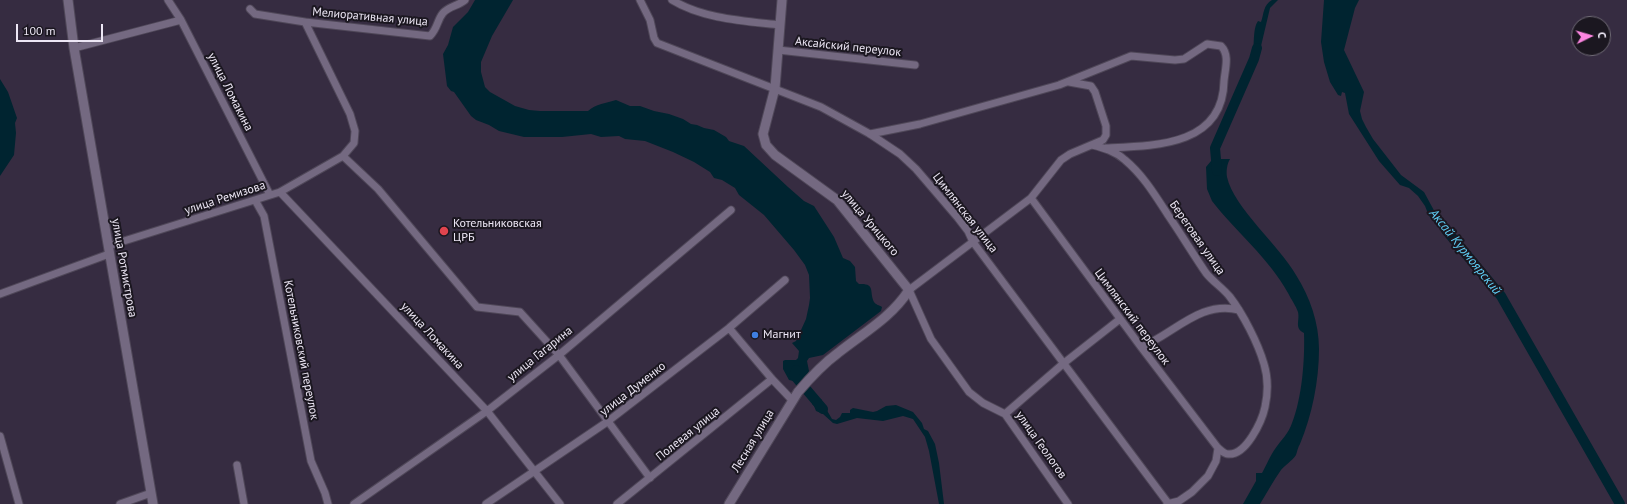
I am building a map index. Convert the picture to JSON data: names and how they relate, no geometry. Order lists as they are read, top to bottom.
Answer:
{
  "streets": {
    "street": [
      "Мелиоративная улица",
      "Аксайский переулок",
      "улица Ломакина",
      "улица Ремизова",
      "Цимлянская улица",
      "улица Урицкого",
      "Береговая улица",
      "улица Ротмистрова",
      "Цимлянский переулок",
      "Котельниковский переулок",
      "улица Гагарина",
      "улица Думенко",
      "Полевая улица",
      "Лесная улица",
      "улица Геологов"
    ]
  },
  "crossings": [
    ["Мелиоративная улица", "улица Ремизова"],
    ["Аксайский переулок", "улица Урицкого"],
    ["улица Ломакина", "улица Ремизова"],
    ["улица Ломакина", "улица Гагарина"],
    ["улица Ломакина", "улица Думенко"],
    ["улица Ремизова", "улица Ротмистрова"],
    ["улица Ремизова", "Котельниковский переулок"],
    ["Цимлянская улица", "улица Урицкого"],
    ["улица Урицкого", "Лесная улица"],
    ["улица Урицкого", "улица Геологов"],
    ["Береговая улица", "Цимлянский переулок"],
    ["Лесная улица", "улица Геологов"]
  ],
  "water": ["Аксай Курмоярский"],
  "places": ["Котельниковская ЦРБ", "Магнит"],
  "scale_bar": "100 m",
  "north": "right"
}
